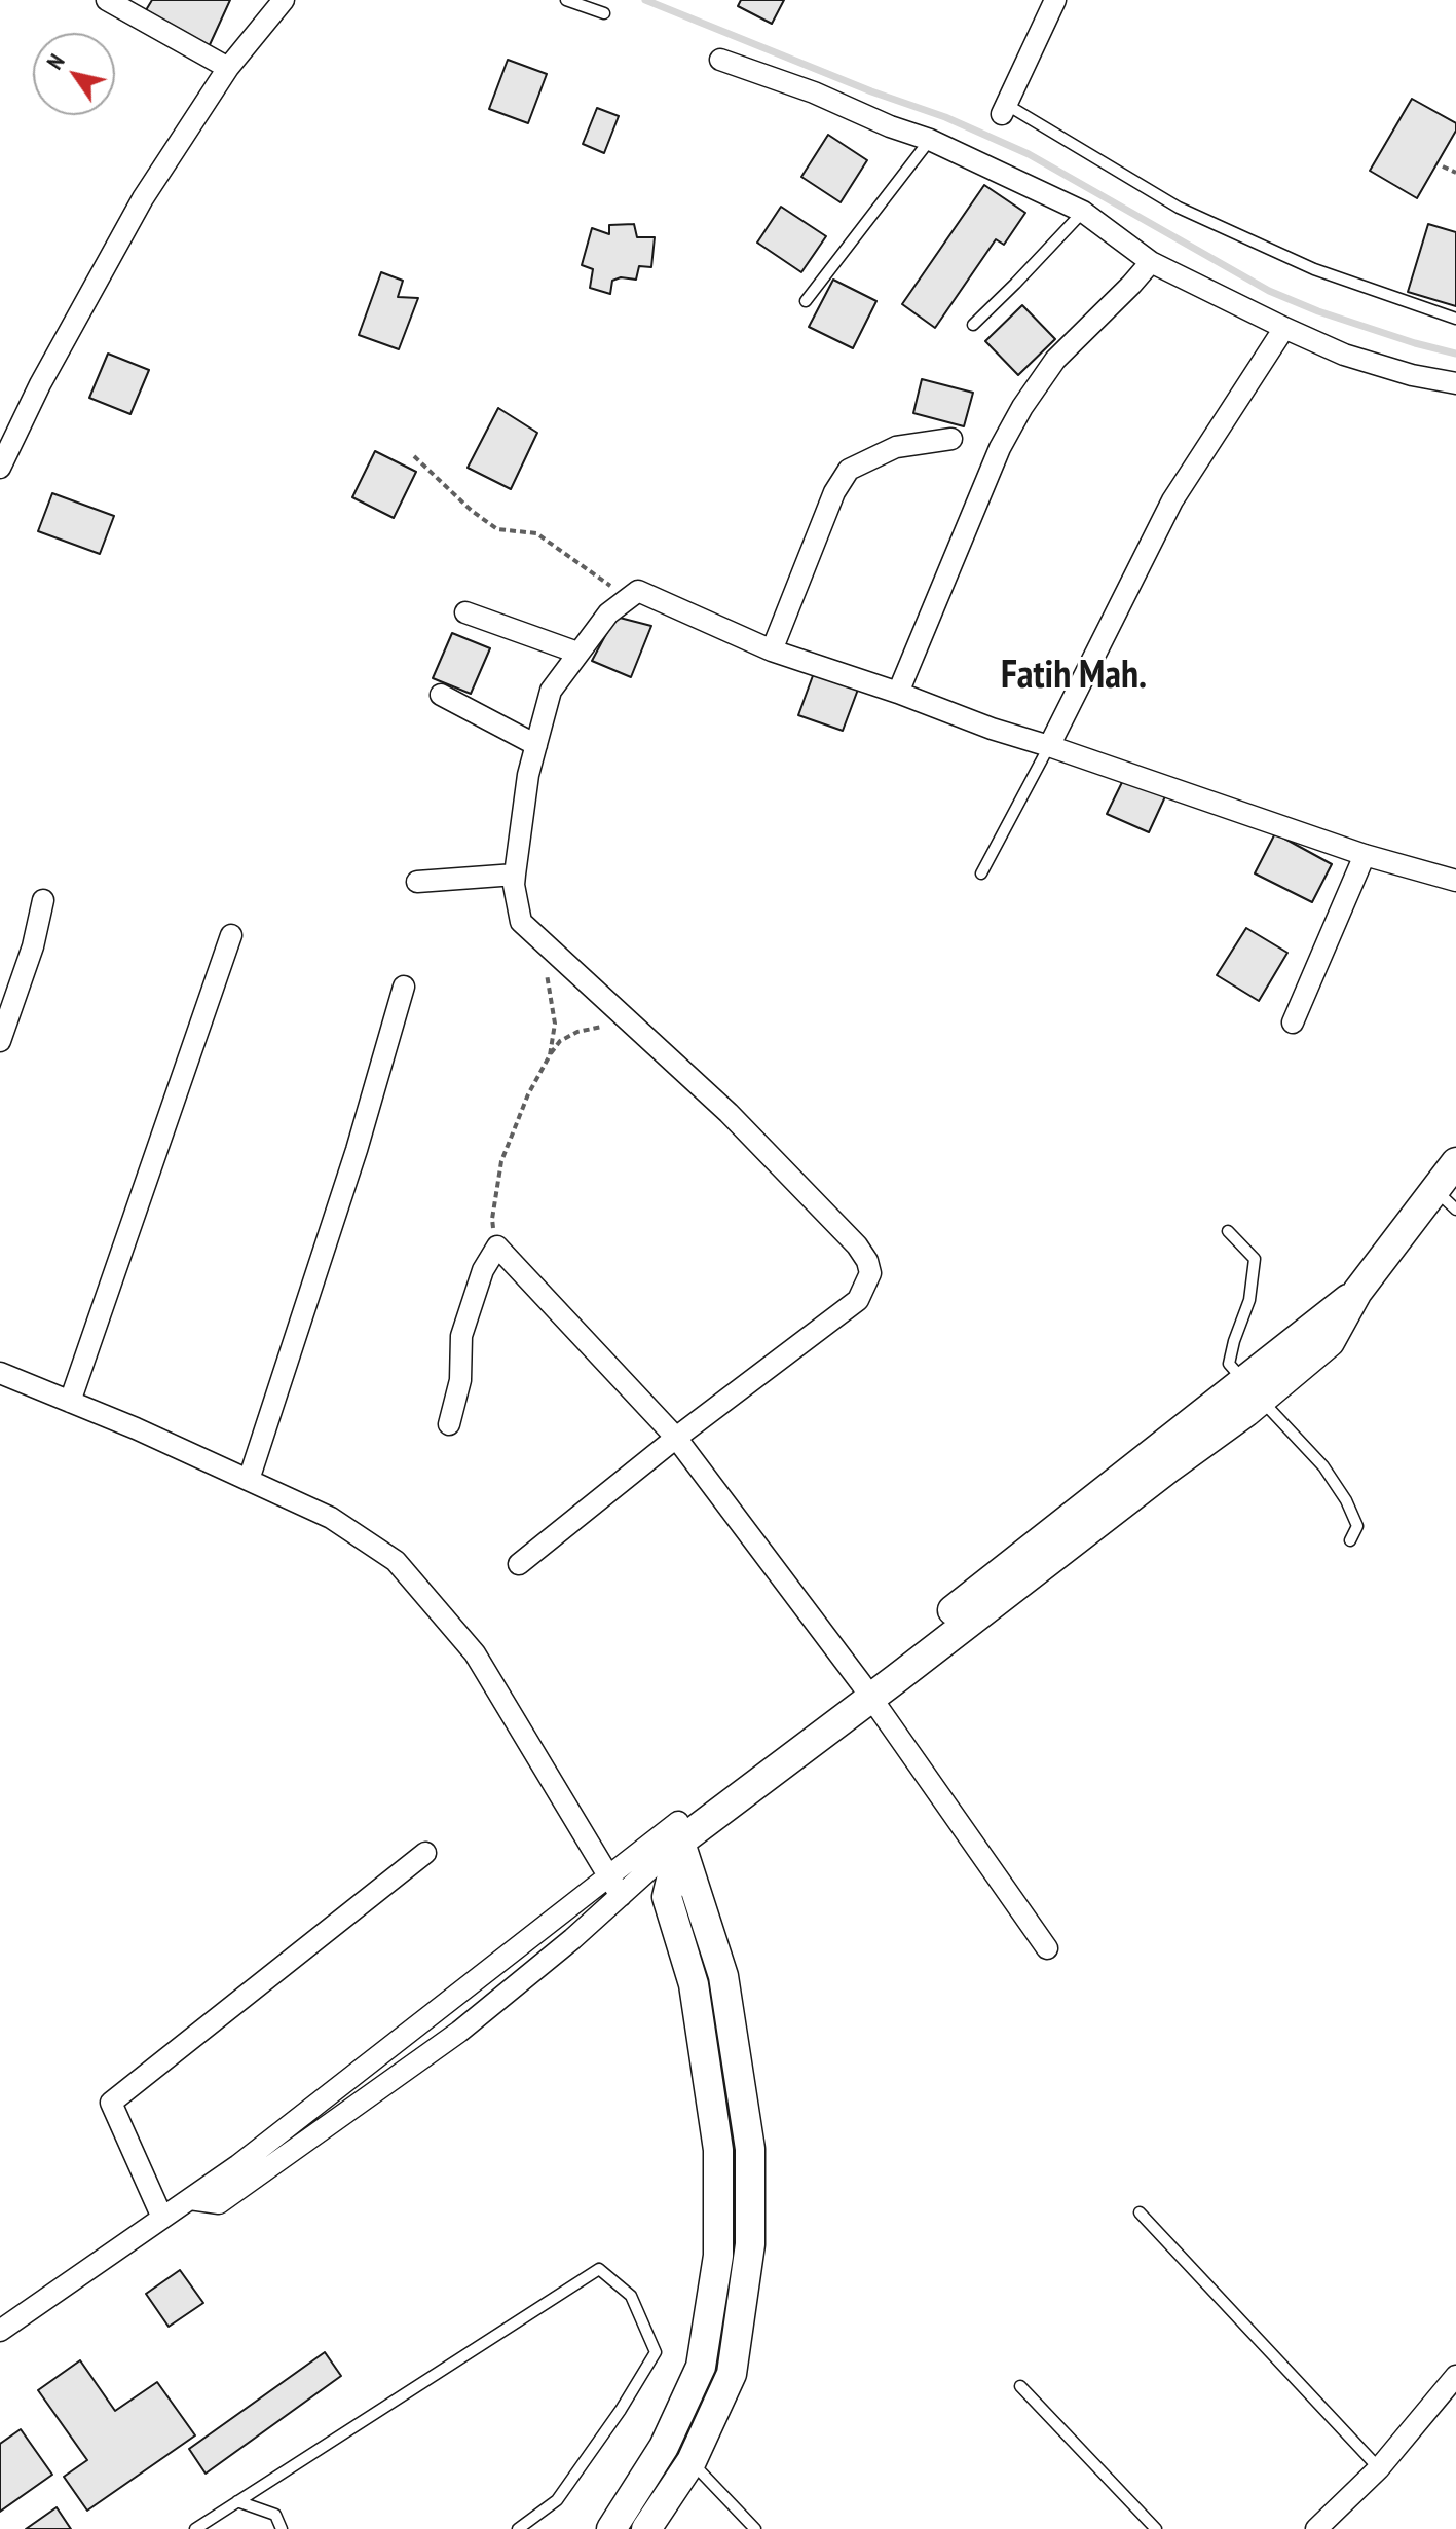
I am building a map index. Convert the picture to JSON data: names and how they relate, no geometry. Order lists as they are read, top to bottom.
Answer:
{
  "districts": ["Fatih Mah."],
  "north": "top left"
}
